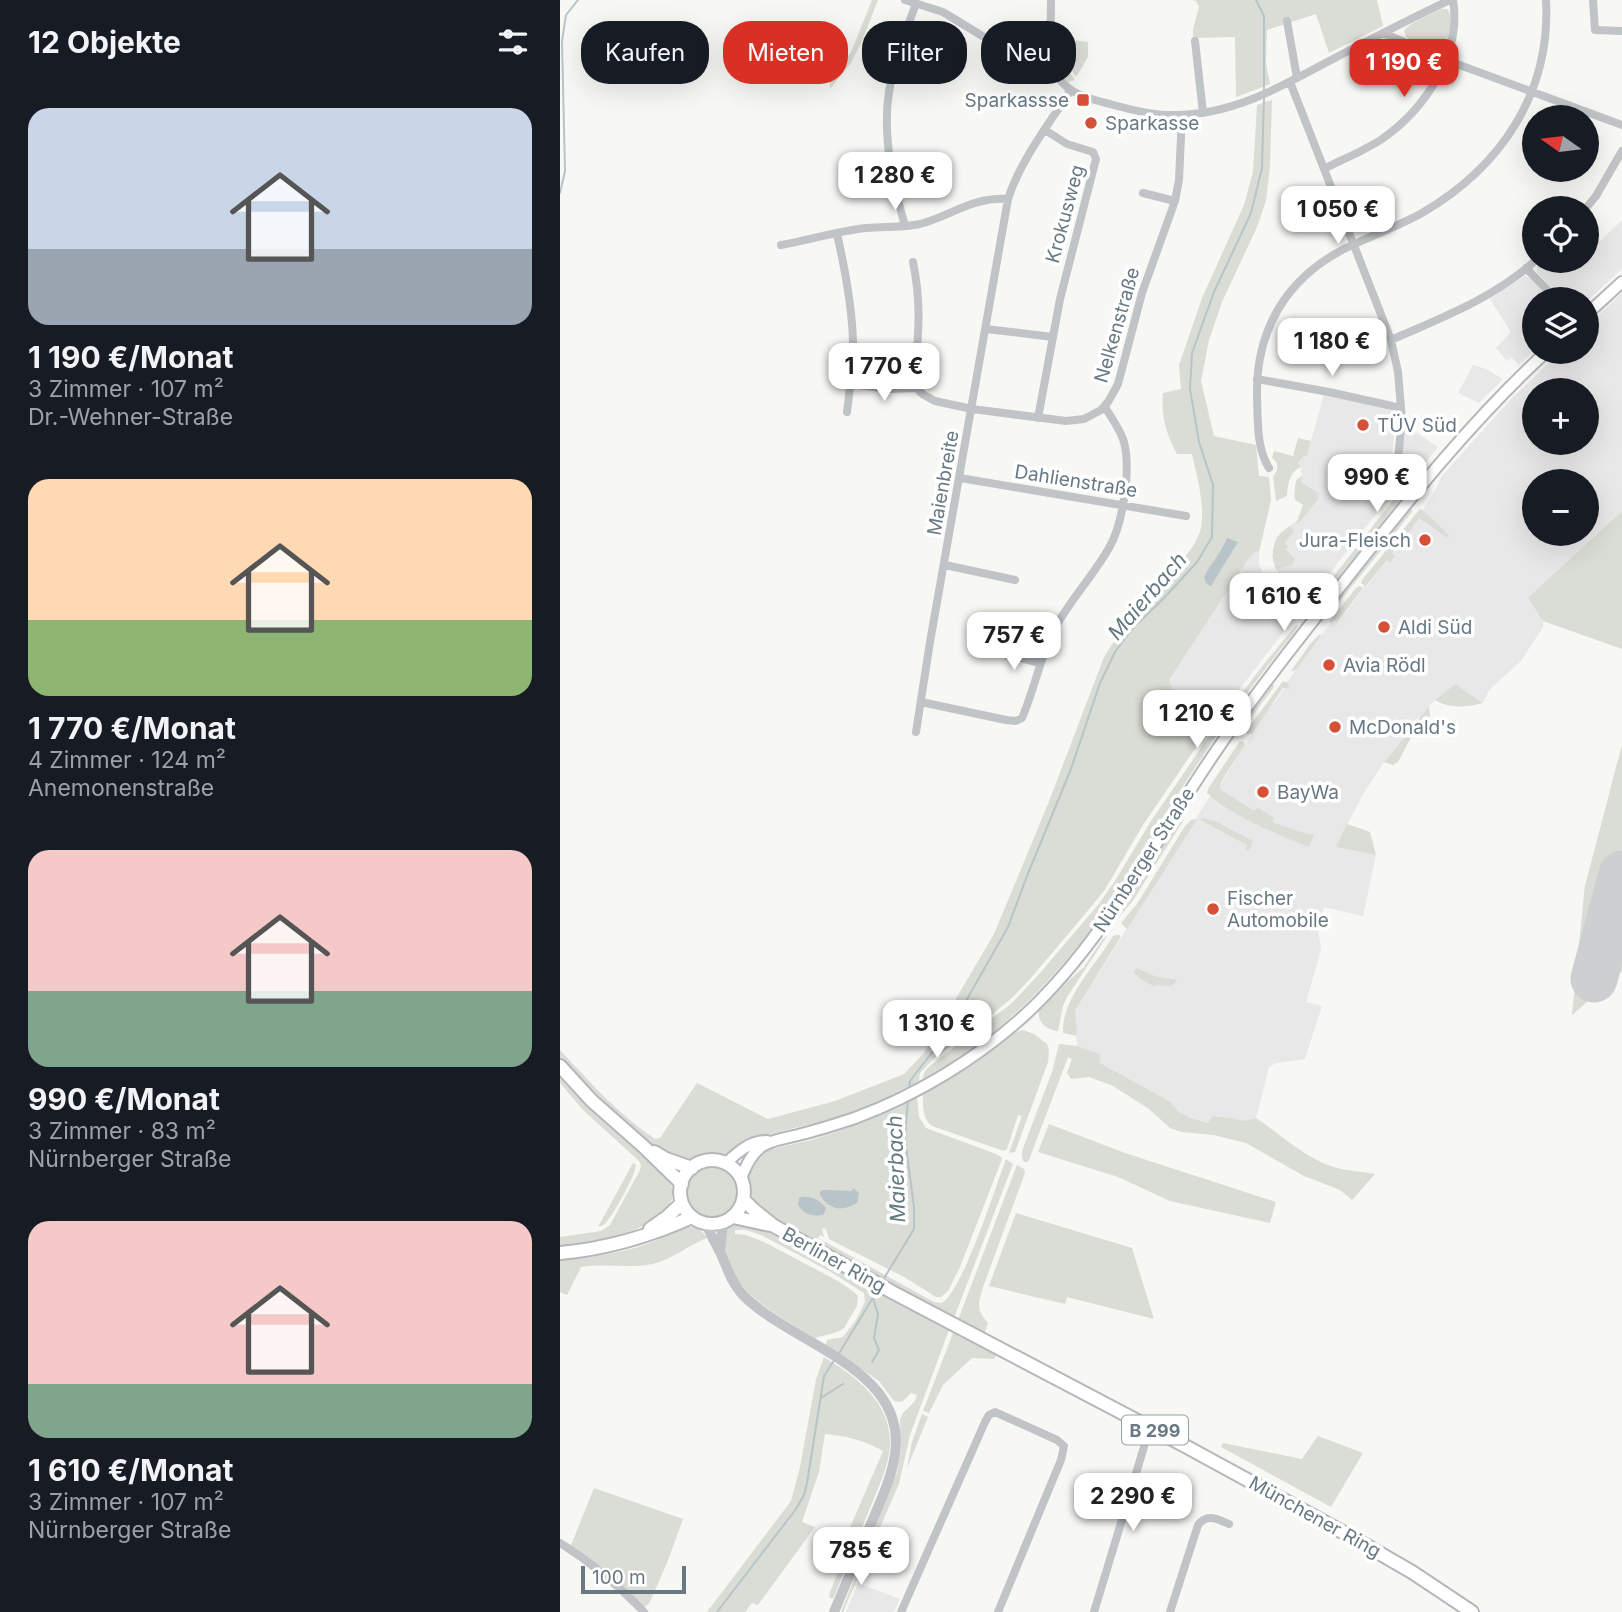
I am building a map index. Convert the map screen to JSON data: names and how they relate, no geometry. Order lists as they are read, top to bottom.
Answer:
{
  "streets": {
    "main road": [
      "Nürnberger Straße",
      "Berliner Ring",
      "B 299",
      "Münchener Ring"
    ],
    "street": [
      "Krokusweg",
      "Nelkenstraße",
      "Dahlienstraße",
      "Maienbreite"
    ]
  },
  "crossings": [
    ["Krokusweg", "Nelkenstraße"],
    ["Krokusweg", "Maienbreite"],
    ["Nelkenstraße", "Maienbreite"],
    ["Dahlienstraße", "Maienbreite"],
    ["Nürnberger Straße", "Berliner Ring"],
    ["Berliner Ring", "Münchener Ring"]
  ],
  "water": ["Maierbach"],
  "places": {
    "transit": ["Sparkassse"],
    "other": [
      "Sparkasse",
      "TÜV Süd",
      "Jura-Fleisch",
      "Aldi Süd",
      "Avia Rödl",
      "McDonald's",
      "BayWa",
      "Fischer Automobile"
    ]
  },
  "scale_bar": "100 m",
  "north": "left",
  "page": {
    "heading": "12 Objekte",
    "chip": [
      "Kaufen",
      "Mieten",
      "Filter",
      "Neu"
    ],
    "price": [
      "1 190 €",
      "1 280 €",
      "1 050 €",
      "1 180 €",
      "1 770 €",
      "990 €",
      "1 610 €",
      "757 €",
      "1 210 €",
      "1 310 €",
      "2 290 €",
      "785 €"
    ],
    "list": [
      {
        "name": "1 190 €/Monat",
        "note": "3 Zimmer · 107 m² · Dr.-Wehner-Straße"
      },
      {
        "name": "1 770 €/Monat",
        "note": "4 Zimmer · 124 m² · Anemonenstraße"
      },
      {
        "name": "990 €/Monat",
        "note": "3 Zimmer · 83 m² · Nürnberger Straße"
      },
      {
        "name": "1 610 €/Monat",
        "note": "3 Zimmer · 107 m² · Nürnberger Straße"
      }
    ],
    "map_buttons": ["+", "−"],
    "scale": "100 m"
  }
}
